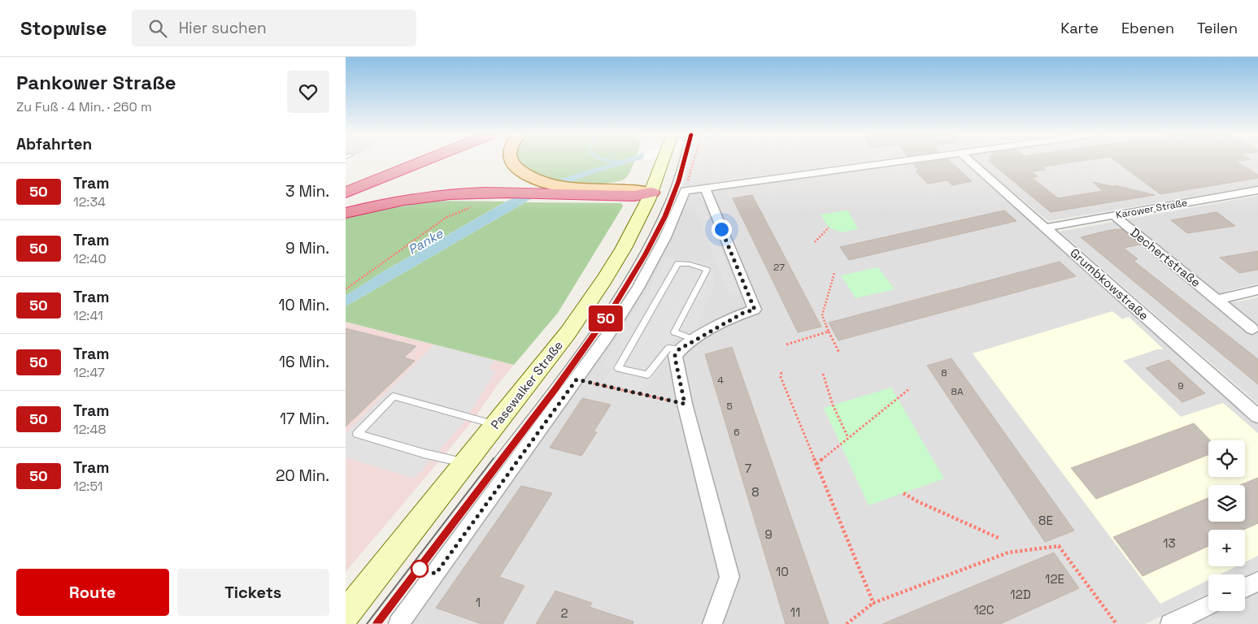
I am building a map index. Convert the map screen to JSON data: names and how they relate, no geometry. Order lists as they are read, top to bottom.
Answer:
{
  "streets": {
    "main road": ["Pasewalker Straße"],
    "street": ["Karower Straße", "Dechertstraße", "Grumbkowstraße"]
  },
  "crossings": [
    ["Karower Straße", "Dechertstraße"],
    ["Karower Straße", "Grumbkowstraße"]
  ],
  "water": ["Panke"],
  "lines": ["tram line 50"],
  "house_numbers": [
    "27",
    "8",
    "4",
    "9",
    "8A",
    "5",
    "6",
    "7",
    "8",
    "8E",
    "9",
    "13",
    "10",
    "12E",
    "12D",
    "1",
    "12C",
    "11",
    "2"
  ],
  "page": {
    "header": "Stopwise",
    "search": "Hier suchen",
    "nav": ["Karte", "Ebenen", "Teilen"],
    "heading": [
      ["Pankower Straße", "Zu Fuß · 4 Min. · 260 m"],
      "Abfahrten"
    ],
    "on_map": "50",
    "list": [
      {
        "mark": "50",
        "name": "Tram",
        "note": "12:34",
        "value": "3 Min."
      },
      {
        "mark": "50",
        "name": "Tram",
        "note": "12:40",
        "value": "9 Min."
      },
      {
        "mark": "50",
        "name": "Tram",
        "note": "12:41",
        "value": "10 Min."
      },
      {
        "mark": "50",
        "name": "Tram",
        "note": "12:47",
        "value": "16 Min."
      },
      {
        "mark": "50",
        "name": "Tram",
        "note": "12:48",
        "value": "17 Min."
      },
      {
        "mark": "50",
        "name": "Tram",
        "note": "12:51",
        "value": "20 Min."
      }
    ],
    "map_buttons": ["+", "−"],
    "buttons": ["Route", "Tickets"]
  }
}
